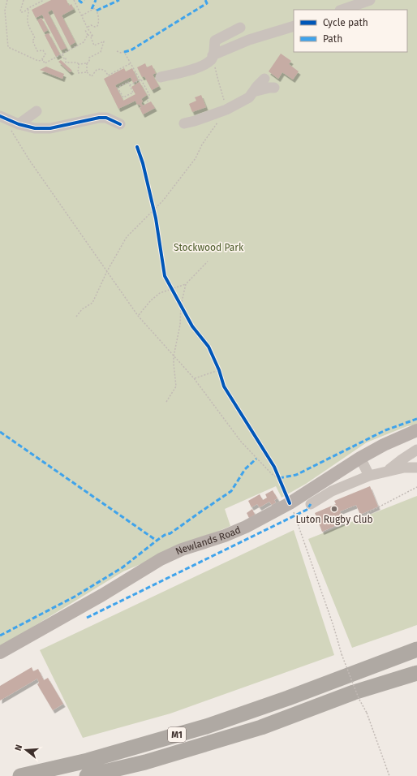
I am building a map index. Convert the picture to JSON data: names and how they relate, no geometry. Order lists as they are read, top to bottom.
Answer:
{
  "streets": {
    "highway": ["M1"],
    "main road": ["Newlands Road"]
  },
  "parks": ["Stockwood Park"],
  "places": ["Luton Rugby Club"],
  "legend": ["Cycle path", "Path"],
  "north": "left"
}
